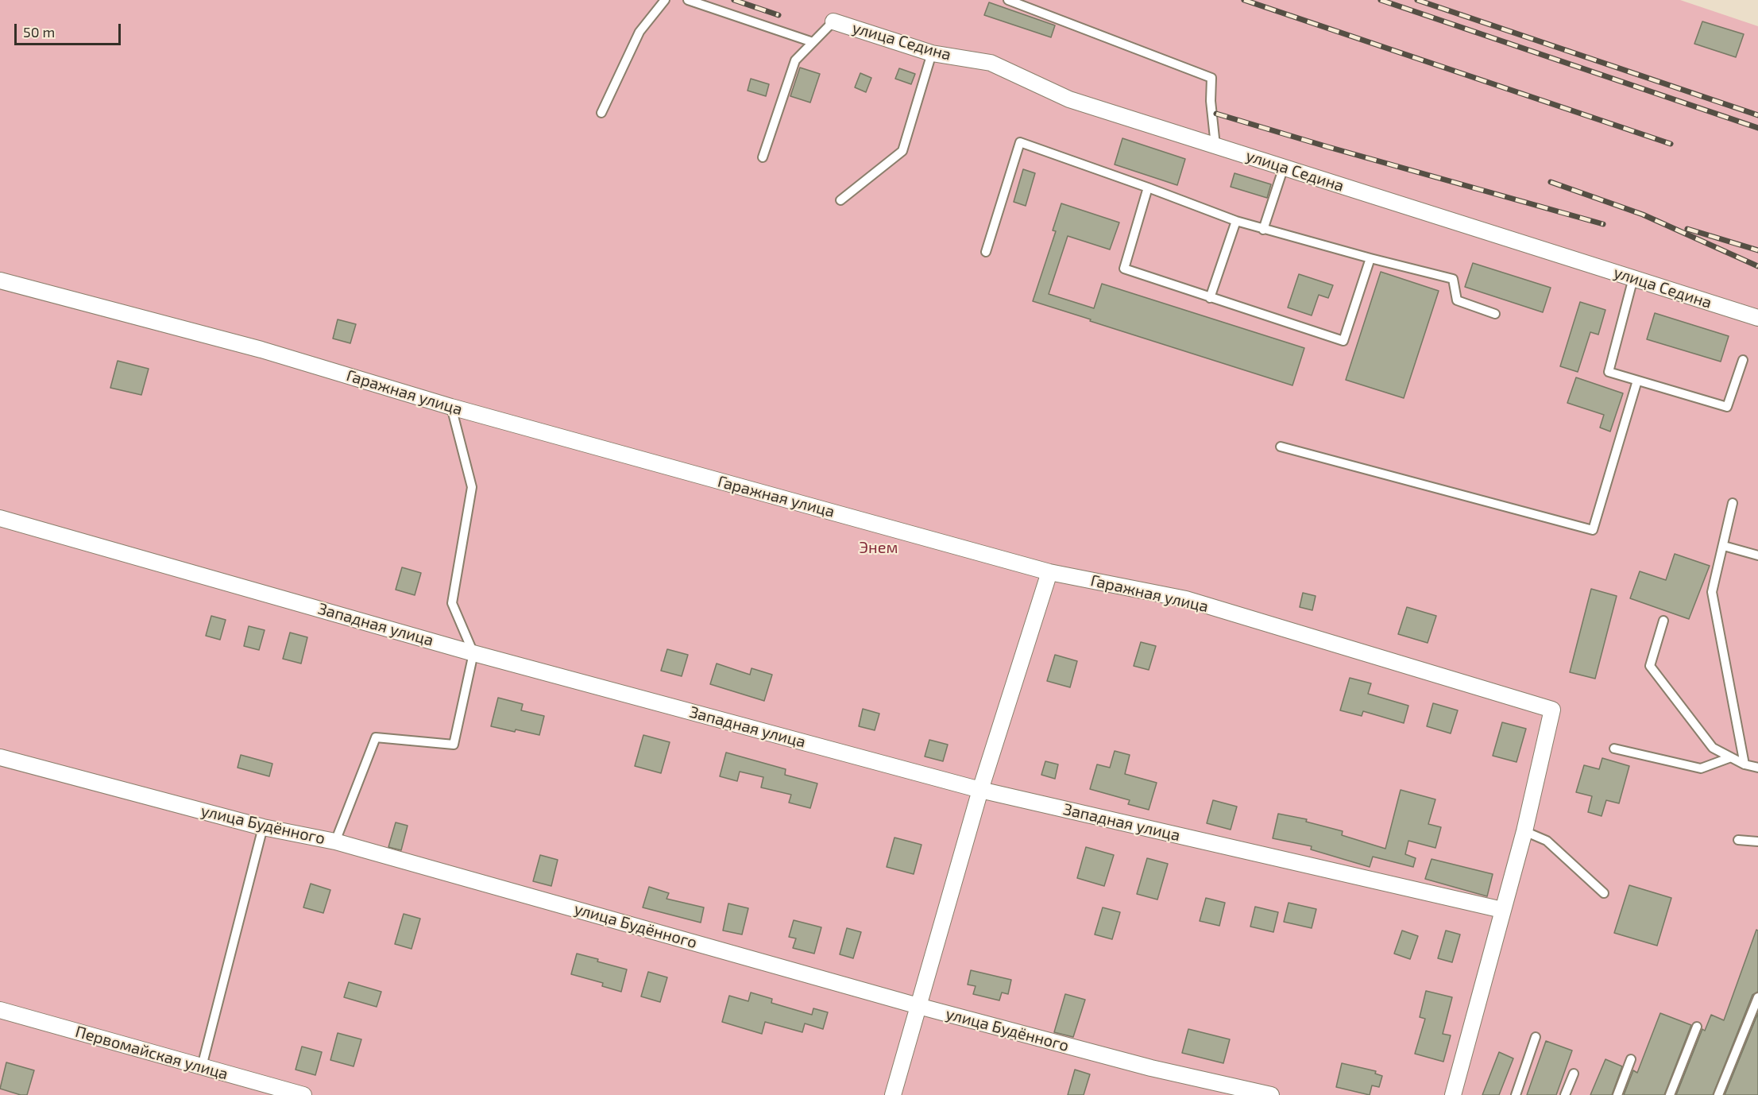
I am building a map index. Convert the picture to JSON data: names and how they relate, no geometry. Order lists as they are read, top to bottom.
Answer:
{
  "streets": {
    "street": [
      "улица Седина",
      "Гаражная улица",
      "Западная улица",
      "улица Будённого",
      "Первомайская улица"
    ]
  },
  "parks": ["Энем"],
  "scale_bar": "50 m"
}
